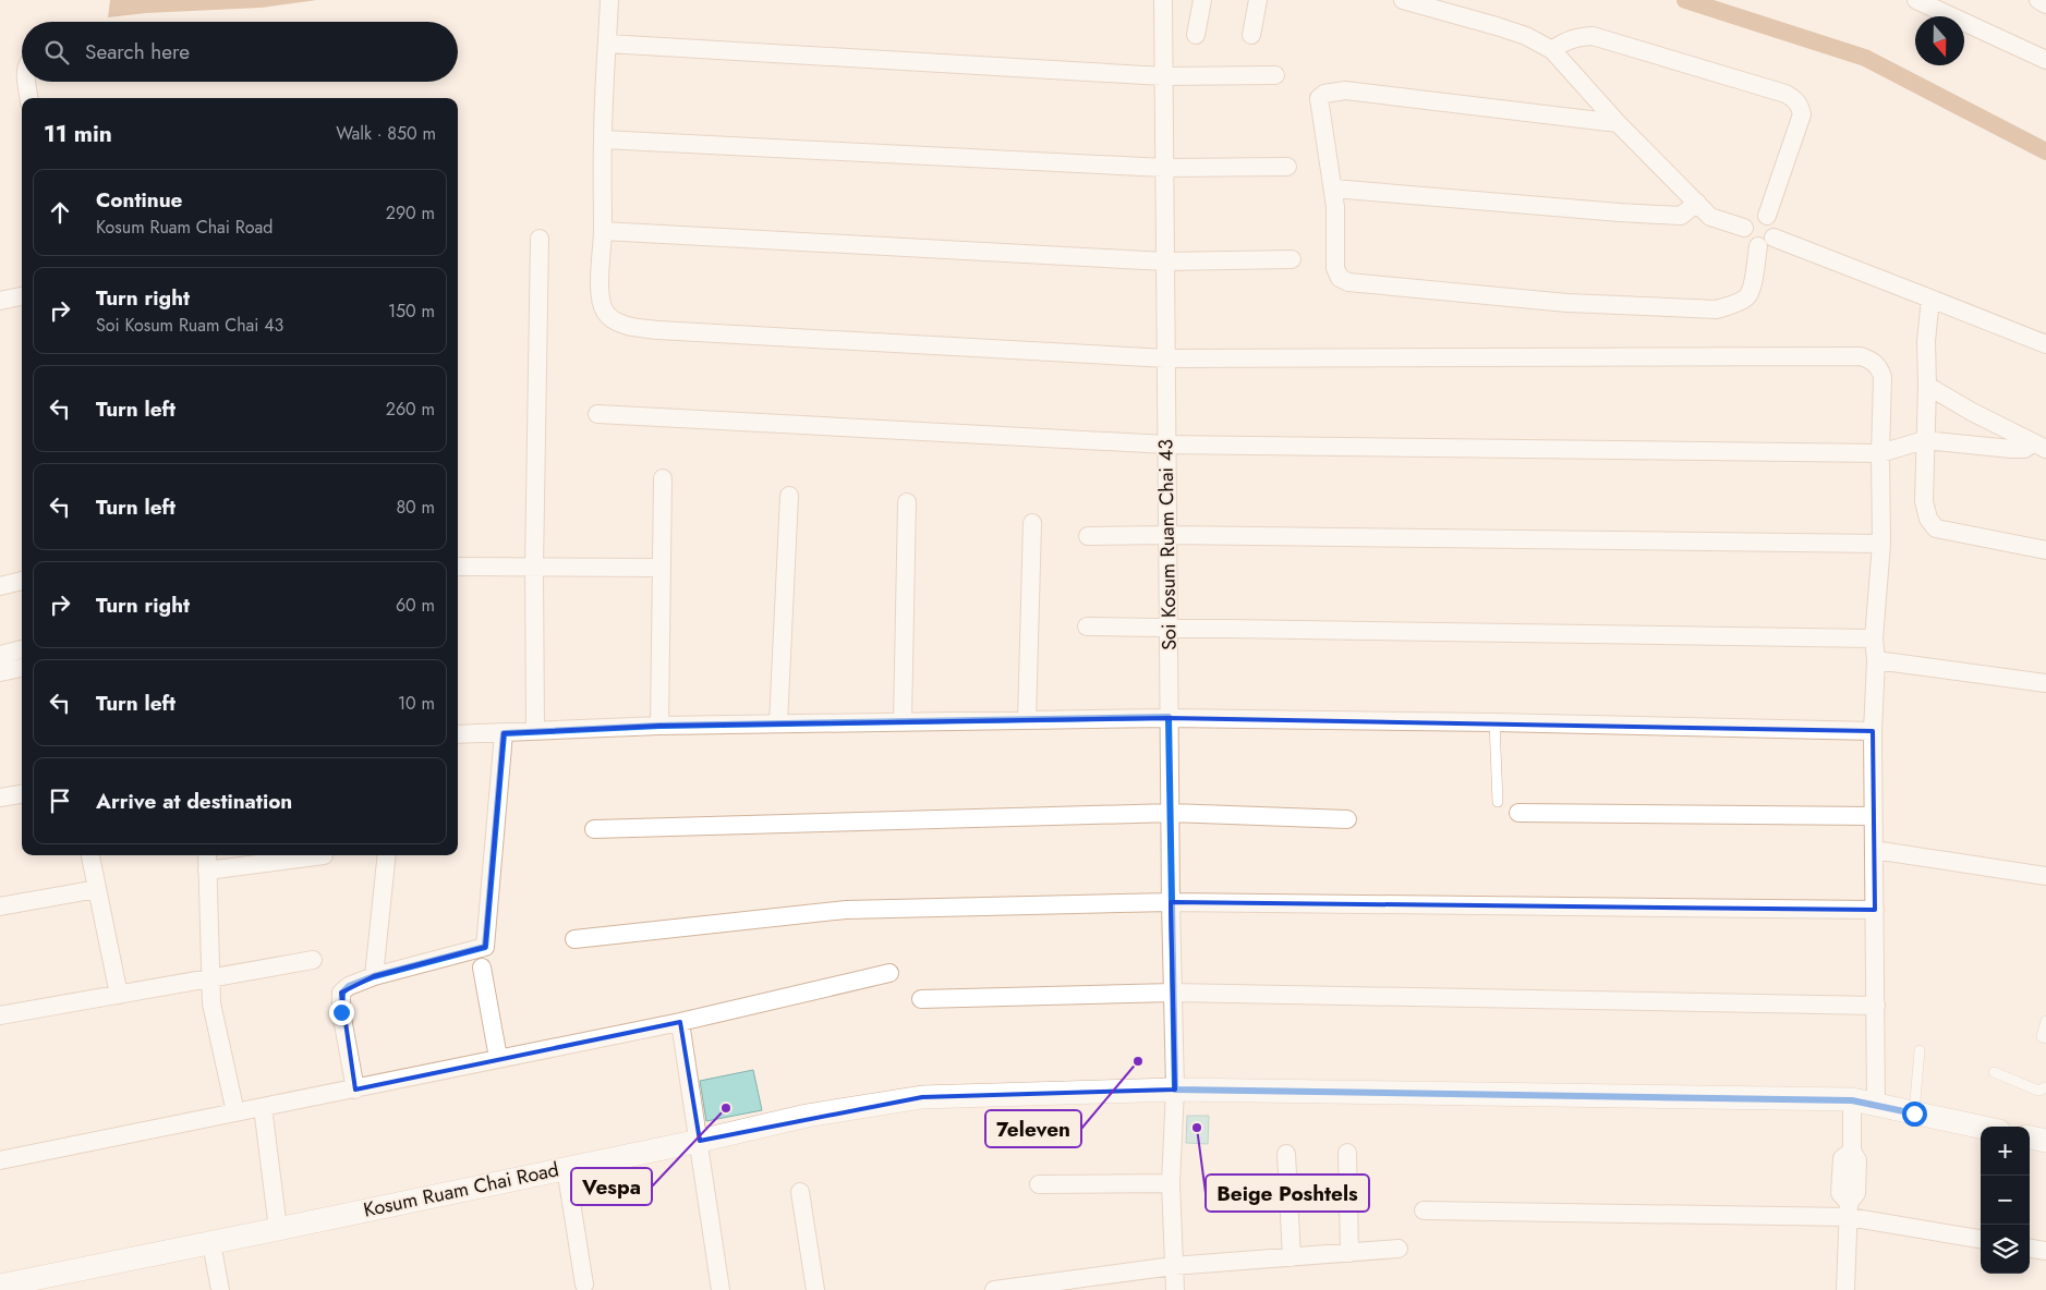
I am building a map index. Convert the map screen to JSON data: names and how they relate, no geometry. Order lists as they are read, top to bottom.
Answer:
{
  "streets": {
    "street": ["Soi Kosum Ruam Chai 43", "Kosum Ruam Chai Road"]
  },
  "crossings": [
    ["Soi Kosum Ruam Chai 43", "Kosum Ruam Chai Road"]
  ],
  "places": ["7eleven", "Vespa", "Beige Poshtels"],
  "north": "bottom",
  "page": {
    "search": "Search here",
    "heading": ["11 min", "Walk · 850 m"],
    "list": [
      ["Continue", "Kosum Ruam Chai Road", "290 m"],
      ["Turn right", "Soi Kosum Ruam Chai 43", "150 m"],
      ["Turn left", "260 m"],
      ["Turn left", "80 m"],
      ["Turn right", "60 m"],
      ["Turn left", "10 m"],
      "Arrive at destination"
    ],
    "map_buttons": ["+", "−"]
  }
}
